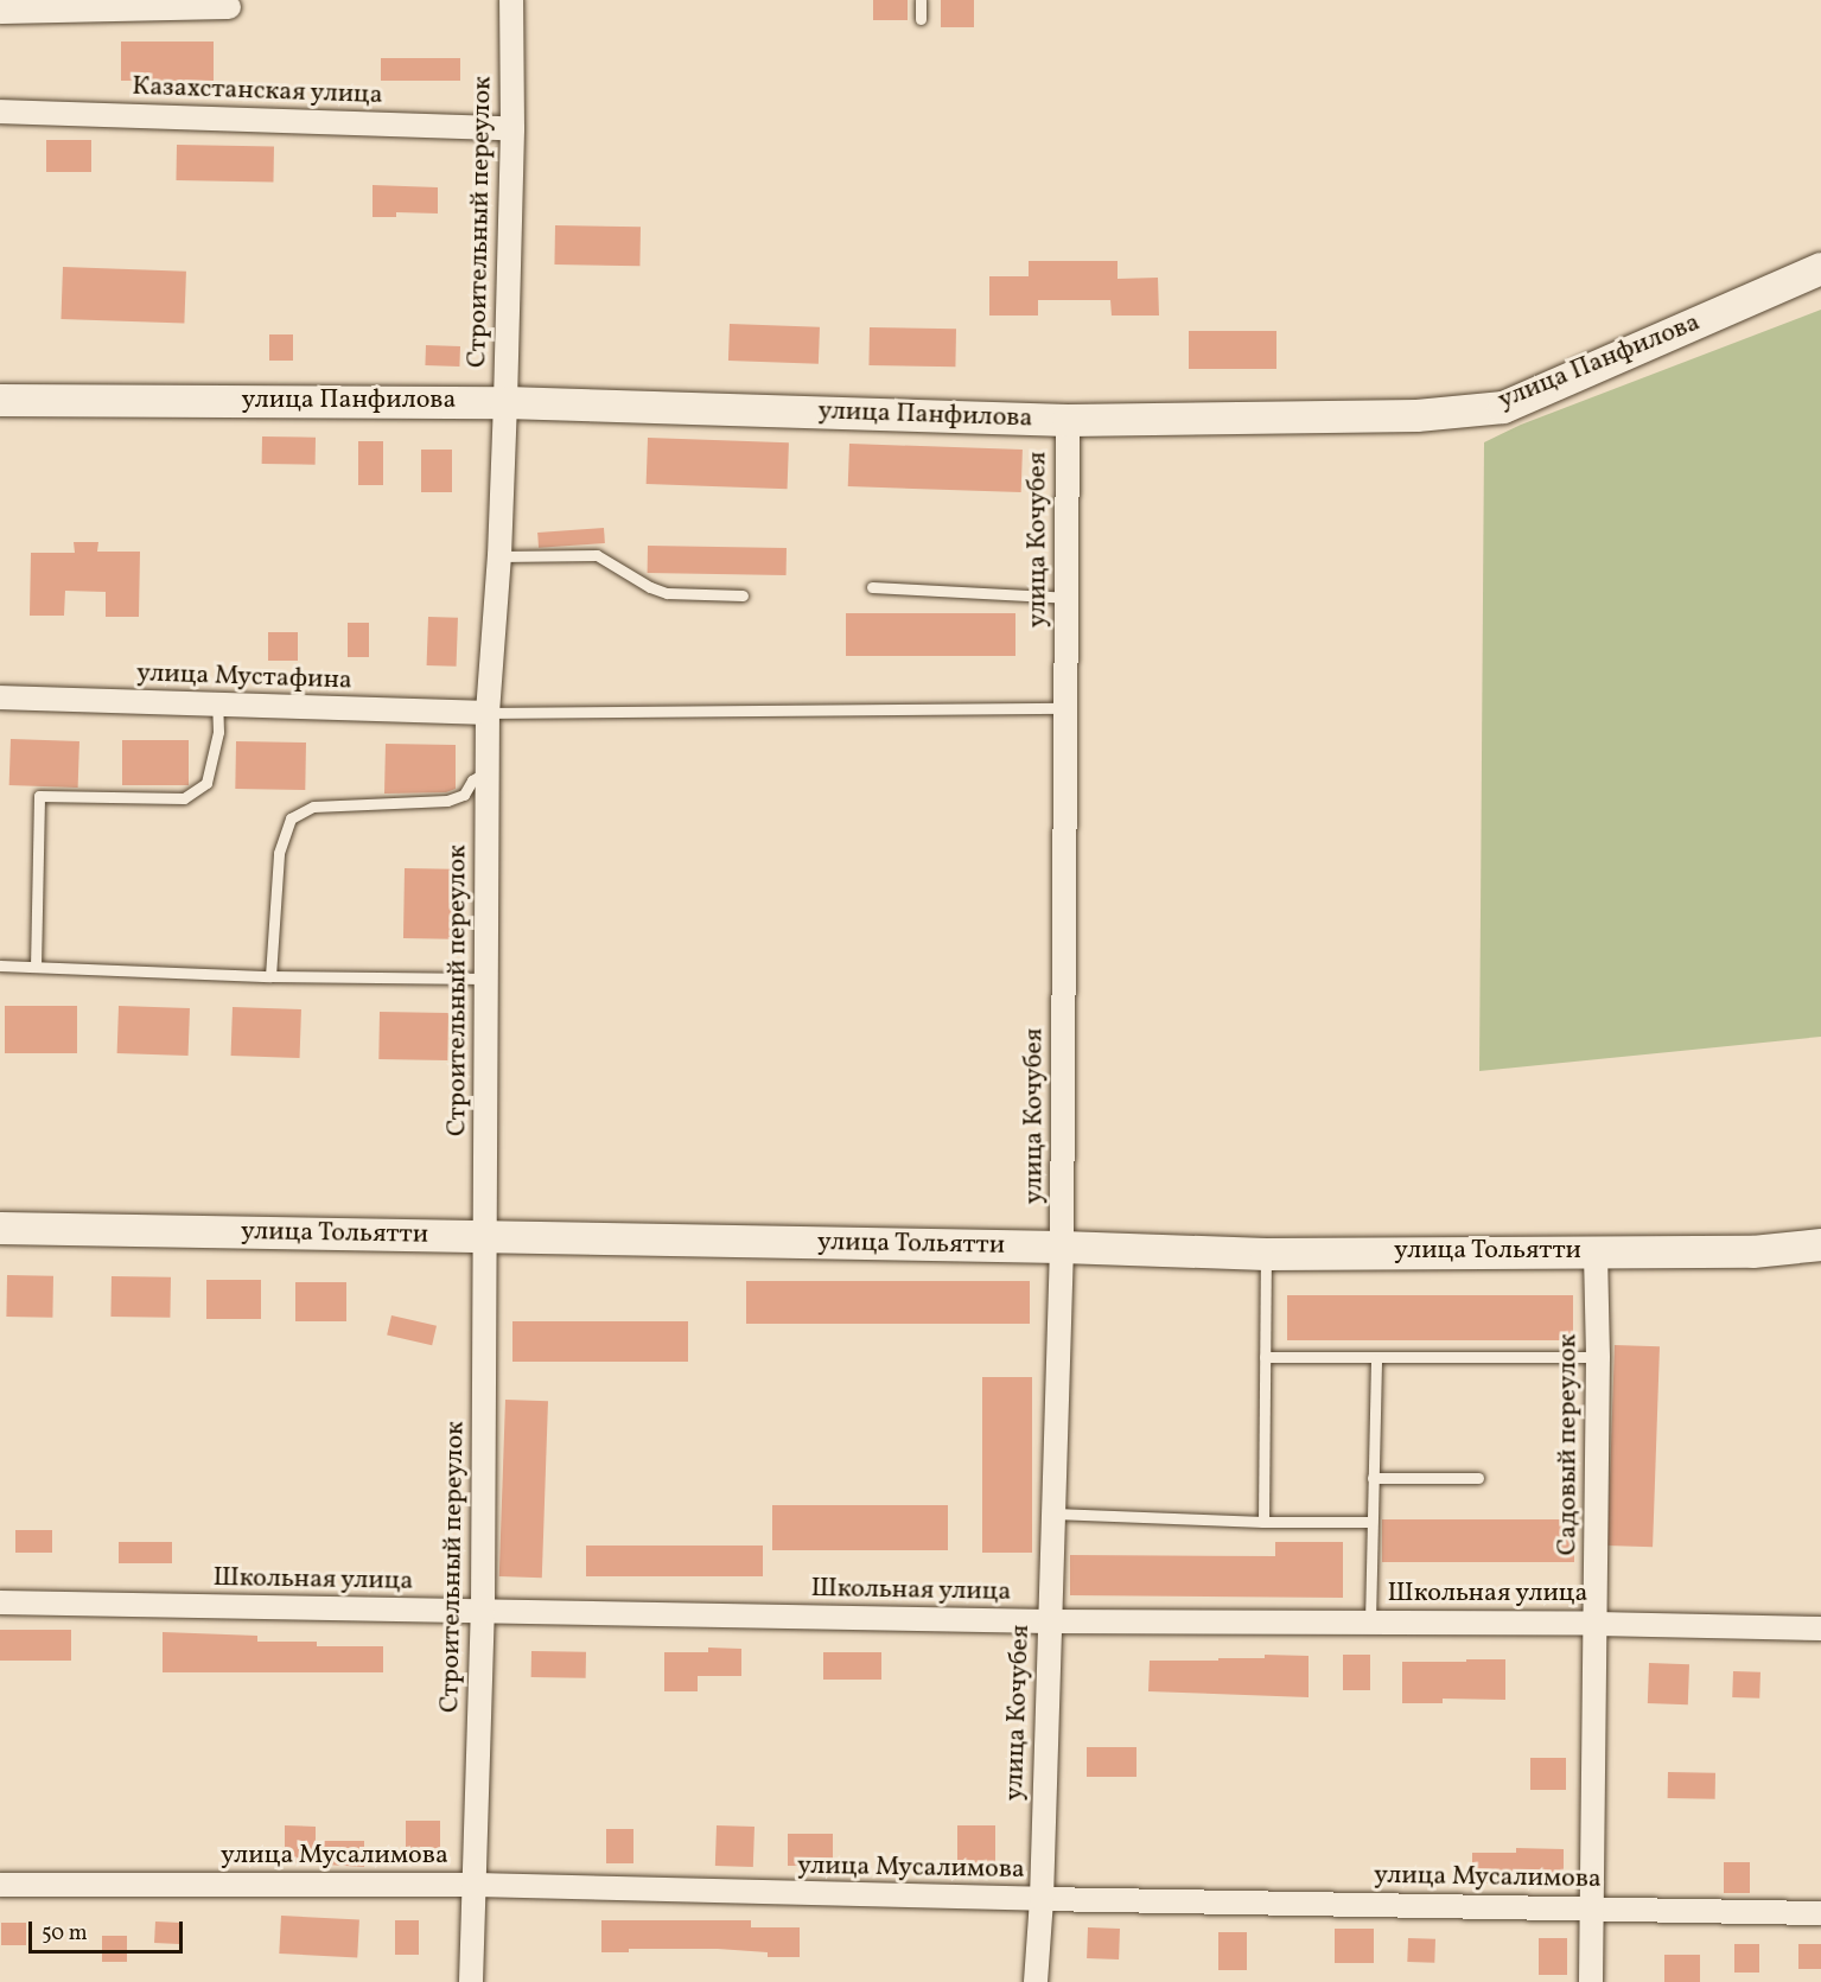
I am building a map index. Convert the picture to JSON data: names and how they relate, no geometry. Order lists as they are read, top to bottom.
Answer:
{
  "streets": {
    "street": [
      "Казахстанская улица",
      "Строительный переулок",
      "улица Панфилова",
      "улица Кочубея",
      "улица Мустафина",
      "улица Тольятти",
      "Садовый переулок",
      "Школьная улица",
      "улица Мусалимова"
    ]
  },
  "crossings": [
    ["Казахстанская улица", "Строительный переулок"],
    ["Строительный переулок", "улица Панфилова"],
    ["Строительный переулок", "улица Мустафина"],
    ["Строительный переулок", "улица Тольятти"],
    ["Строительный переулок", "Школьная улица"],
    ["Строительный переулок", "улица Мусалимова"],
    ["улица Панфилова", "улица Кочубея"],
    ["улица Кочубея", "улица Тольятти"],
    ["улица Кочубея", "Школьная улица"],
    ["улица Кочубея", "улица Мусалимова"],
    ["улица Тольятти", "Садовый переулок"],
    ["Садовый переулок", "Школьная улица"],
    ["Садовый переулок", "улица Мусалимова"]
  ],
  "scale_bar": "50 m"
}
